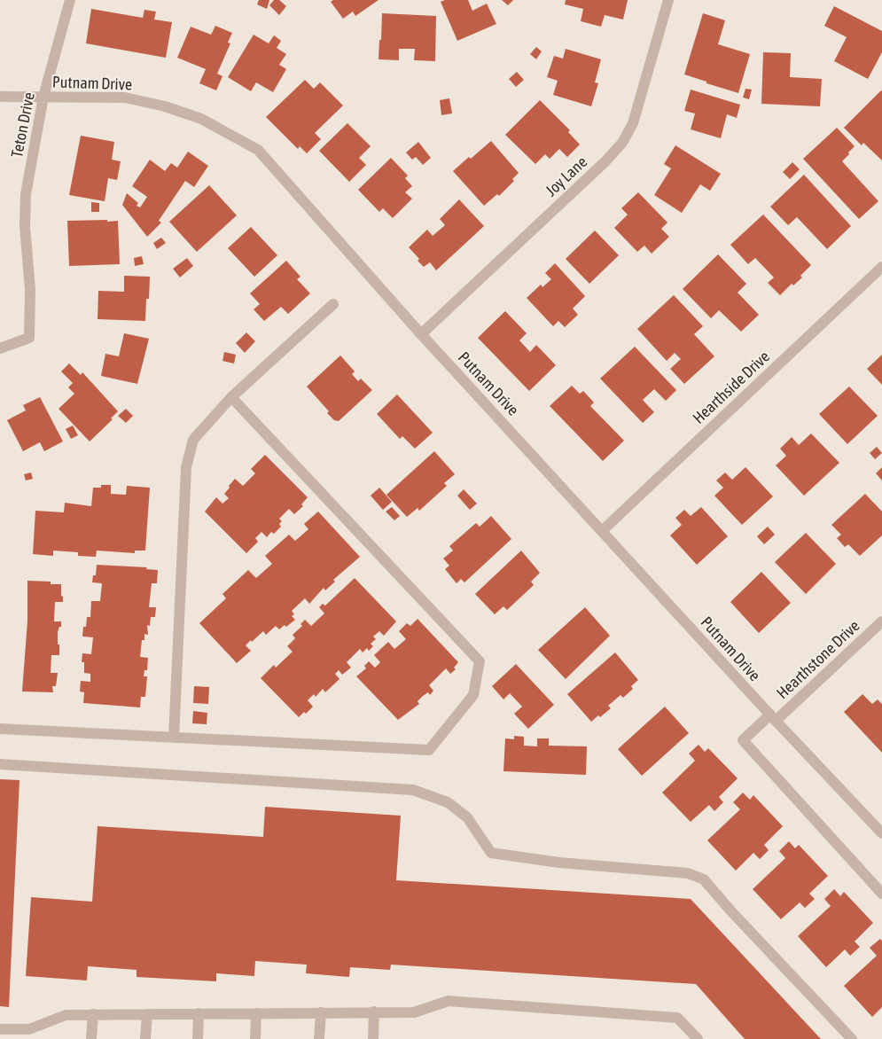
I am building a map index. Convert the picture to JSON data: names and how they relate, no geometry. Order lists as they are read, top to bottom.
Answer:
{
  "streets": {
    "street": [
      "Putnam Drive",
      "Teton Drive",
      "Joy Lane",
      "Hearthside Drive",
      "Hearthstone Drive"
    ]
  },
  "crossings": [
    ["Putnam Drive", "Teton Drive"],
    ["Putnam Drive", "Joy Lane"],
    ["Putnam Drive", "Hearthside Drive"],
    ["Putnam Drive", "Hearthstone Drive"]
  ]
}
